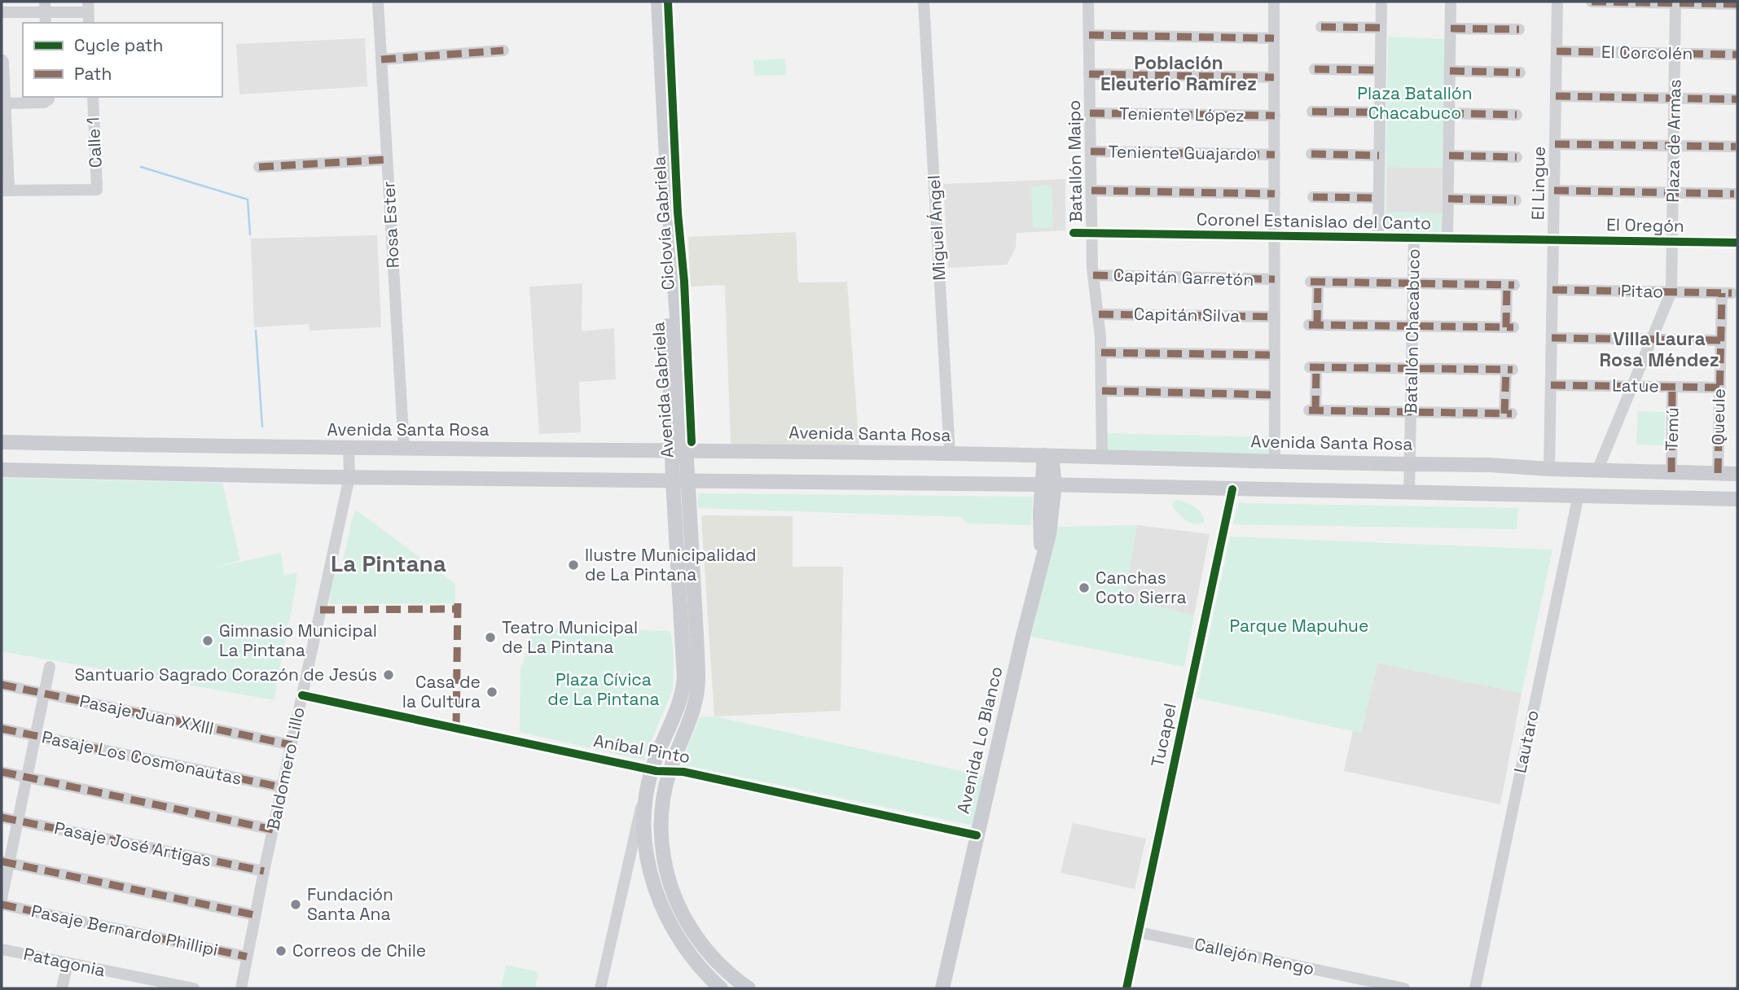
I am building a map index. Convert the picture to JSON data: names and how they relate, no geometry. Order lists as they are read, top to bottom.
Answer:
{
  "streets": {
    "main road": ["Avenida Gabriela", "Avenida Santa Rosa", "Avenida Lo Blanco"],
    "street": [
      "El Corcolén",
      "Teniente López",
      "Plaza de Armas",
      "Calle 1",
      "Teniente Guajardo",
      "Batallón Maipo",
      "El Lingue",
      "Coronel Estanislao del Canto",
      "Rosa Ester",
      "El Oregón",
      "Miguel Ángel",
      "Capitán Garretón",
      "Pitao",
      "Capitán Silva",
      "Batallón Chacabuco",
      "Latue",
      "Queule",
      "Temú",
      "Pasaje Juan XXIII",
      "Tucapel",
      "Lautaro",
      "Aníbal Pinto",
      "Pasaje Los Cosmonautas",
      "Baldomero Lillo",
      "Pasaje José Artigas",
      "Pasaje Bernardo Phillipi",
      "Callejón Rengo",
      "Patagonia"
    ],
    "cycle path": ["Ciclovía Gabriela"]
  },
  "crossings": [
    ["El Corcolén", "Plaza de Armas"],
    ["El Corcolén", "El Lingue"],
    ["Teniente López", "Batallón Maipo"],
    ["Plaza de Armas", "El Oregón"],
    ["Plaza de Armas", "Pitao"],
    ["Plaza de Armas", "Latue"],
    ["Plaza de Armas", "Avenida Santa Rosa"],
    ["Teniente Guajardo", "Batallón Maipo"],
    ["Batallón Maipo", "Coronel Estanislao del Canto"],
    ["Batallón Maipo", "Capitán Garretón"],
    ["Batallón Maipo", "Capitán Silva"],
    ["Batallón Maipo", "Avenida Santa Rosa"],
    ["El Lingue", "Coronel Estanislao del Canto"],
    ["El Lingue", "El Oregón"],
    ["El Lingue", "Pitao"],
    ["El Lingue", "Latue"],
    ["El Lingue", "Avenida Santa Rosa"],
    ["Coronel Estanislao del Canto", "El Oregón"],
    ["Coronel Estanislao del Canto", "Batallón Chacabuco"],
    ["Rosa Ester", "Avenida Santa Rosa"],
    ["Miguel Ángel", "Avenida Santa Rosa"],
    ["Pitao", "Queule"],
    ["Batallón Chacabuco", "Avenida Santa Rosa"],
    ["Latue", "Queule"],
    ["Latue", "Temú"],
    ["Avenida Gabriela", "Avenida Santa Rosa"],
    ["Avenida Gabriela", "Aníbal Pinto"],
    ["Queule", "Avenida Santa Rosa"],
    ["Temú", "Avenida Santa Rosa"],
    ["Avenida Santa Rosa", "Avenida Lo Blanco"],
    ["Avenida Santa Rosa", "Baldomero Lillo"],
    ["Pasaje Juan XXIII", "Baldomero Lillo"],
    ["Tucapel", "Callejón Rengo"],
    ["Avenida Lo Blanco", "Aníbal Pinto"],
    ["Aníbal Pinto", "Baldomero Lillo"],
    ["Pasaje Los Cosmonautas", "Baldomero Lillo"],
    ["Baldomero Lillo", "Pasaje José Artigas"],
    ["Baldomero Lillo", "Pasaje Bernardo Phillipi"]
  ],
  "districts": ["Población Eleuterio Ramírez", "Villa Laura Rosa Méndez", "La Pintana"],
  "parks": ["Plaza Batallón Chacabuco", "Parque Mapuhue", "Plaza Cívica de La Pintana"],
  "places": [
    "Ilustre Municipalidad de La Pintana",
    "Canchas Coto Sierra",
    "Teatro Municipal de La Pintana",
    "Gimnasio Municipal La Pintana",
    "Santuario Sagrado Corazón de Jesús",
    "Casa de la Cultura",
    "Fundación Santa Ana",
    "Correos de Chile"
  ],
  "legend": ["Cycle path", "Path"]
}
